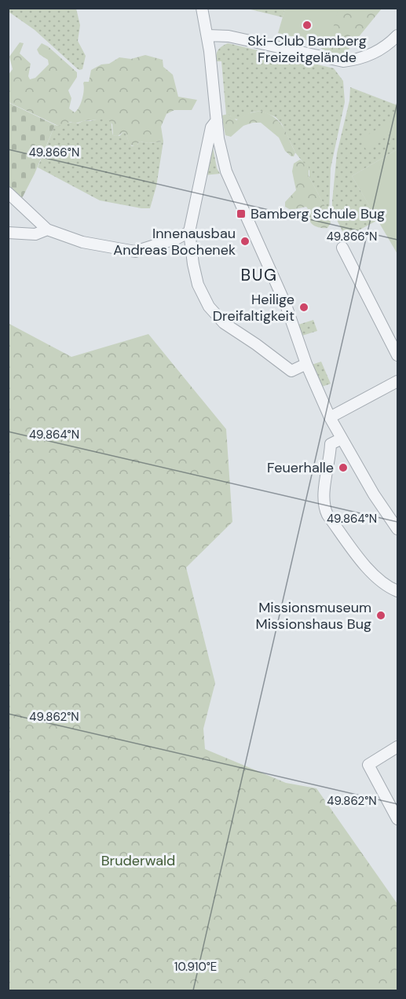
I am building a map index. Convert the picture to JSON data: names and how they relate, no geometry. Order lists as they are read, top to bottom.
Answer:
{
  "districts": ["BUG"],
  "parks": ["Bruderwald"],
  "places": {
    "other": [
      "Ski-Club Bamberg Freizeitgelände",
      "Innenausbau Andreas Bochenek",
      "Heilige Dreifaltigkeit",
      "Feuerhalle",
      "Missionsmuseum Missionshaus Bug"
    ],
    "transit": ["Bamberg Schule Bug"]
  },
  "coordinates": [
    "49.866°N",
    "49.864°N",
    "49.862°N",
    "10.910°E"
  ]
}
